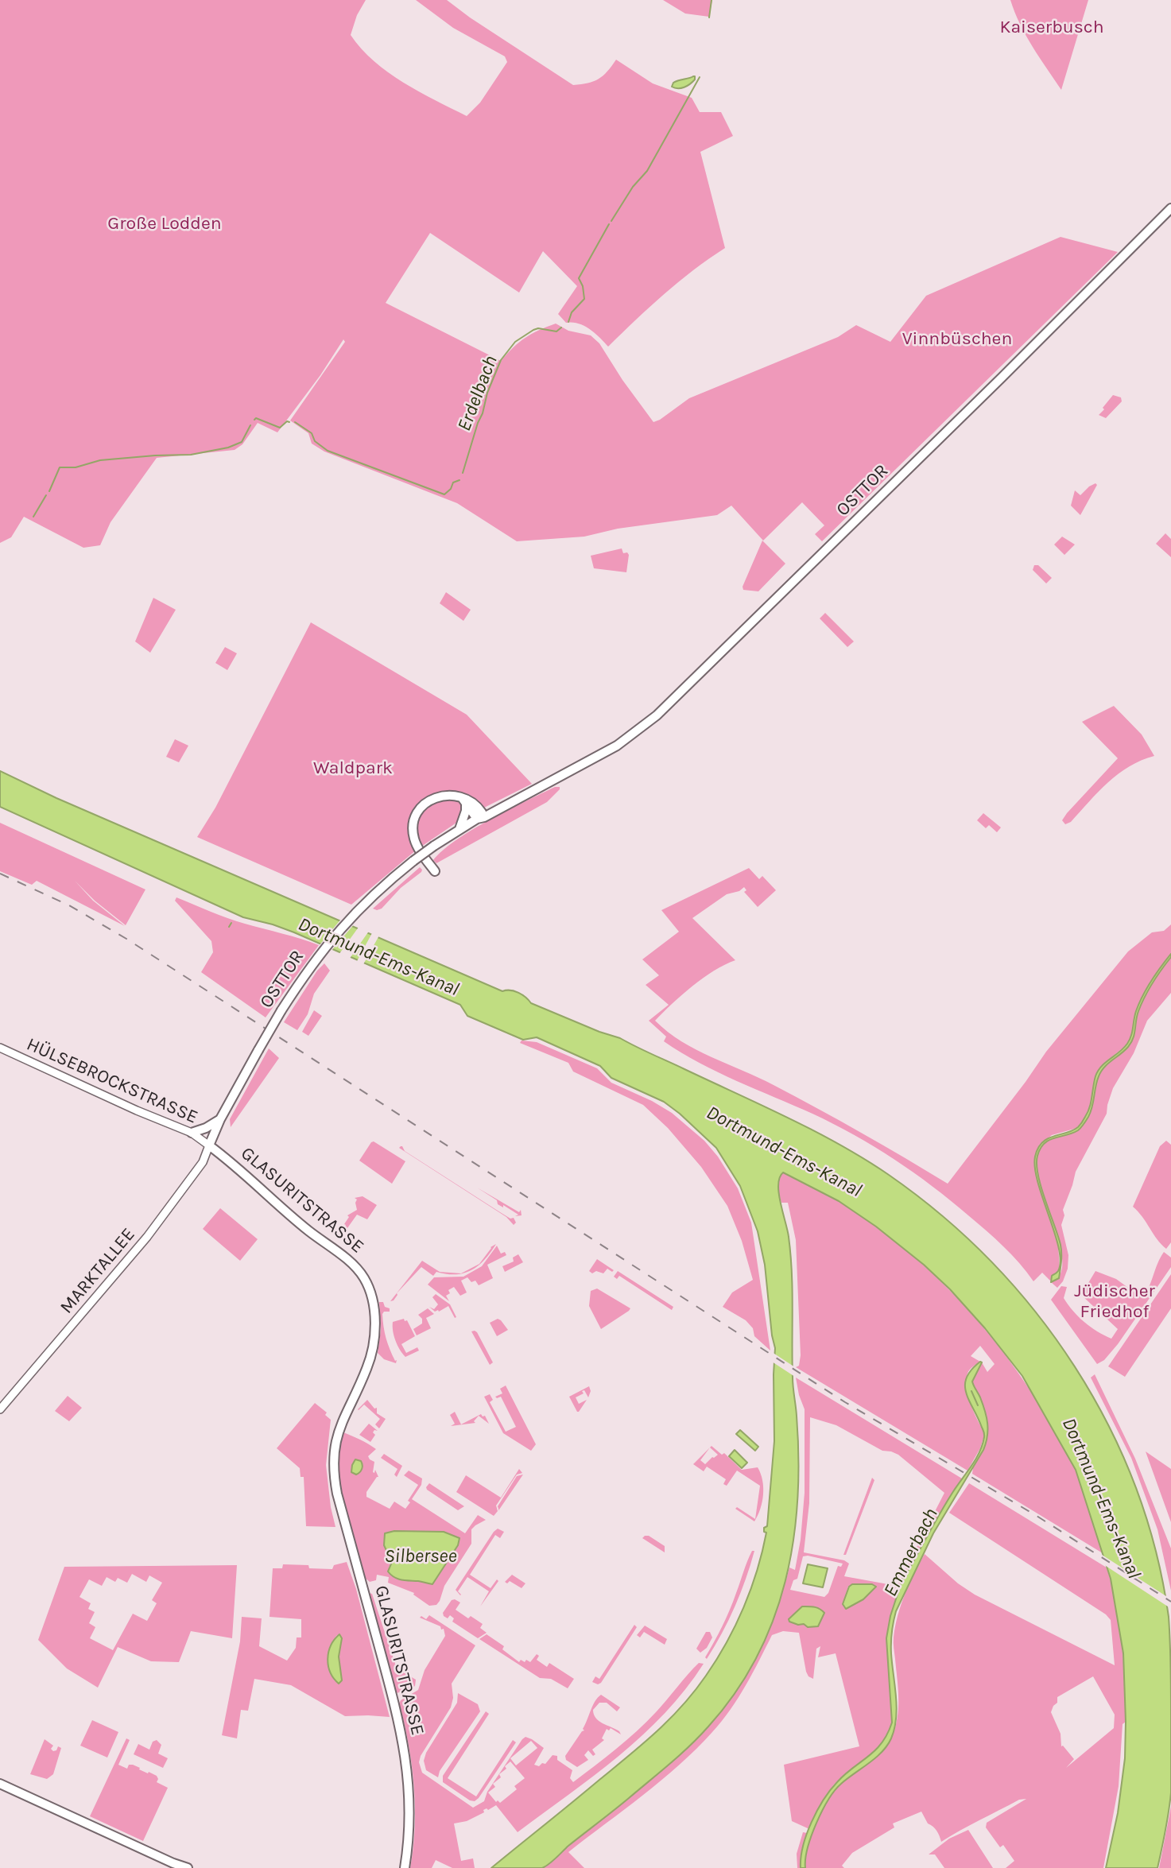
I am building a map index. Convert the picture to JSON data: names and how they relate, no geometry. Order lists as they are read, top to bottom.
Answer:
{
  "streets": {
    "main road": ["OSTTOR", "GLASURITSTRASSE"],
    "street": ["HÜLSEBROCKSTRASSE", "MARKTALLEE"]
  },
  "crossings": [
    ["OSTTOR", "HÜLSEBROCKSTRASSE"],
    ["OSTTOR", "GLASURITSTRASSE"],
    ["OSTTOR", "MARKTALLEE"],
    ["HÜLSEBROCKSTRASSE", "GLASURITSTRASSE"],
    ["HÜLSEBROCKSTRASSE", "MARKTALLEE"],
    ["GLASURITSTRASSE", "MARKTALLEE"]
  ],
  "water": [
    "Erdelbach",
    "Dortmund-Ems-Kanal",
    "Emmerbach",
    "Silbersee"
  ],
  "parks": [
    "Kaiserbusch",
    "Große Lodden",
    "Vinnbüschen",
    "Waldpark",
    "Jüdischer Friedhof"
  ]
}
